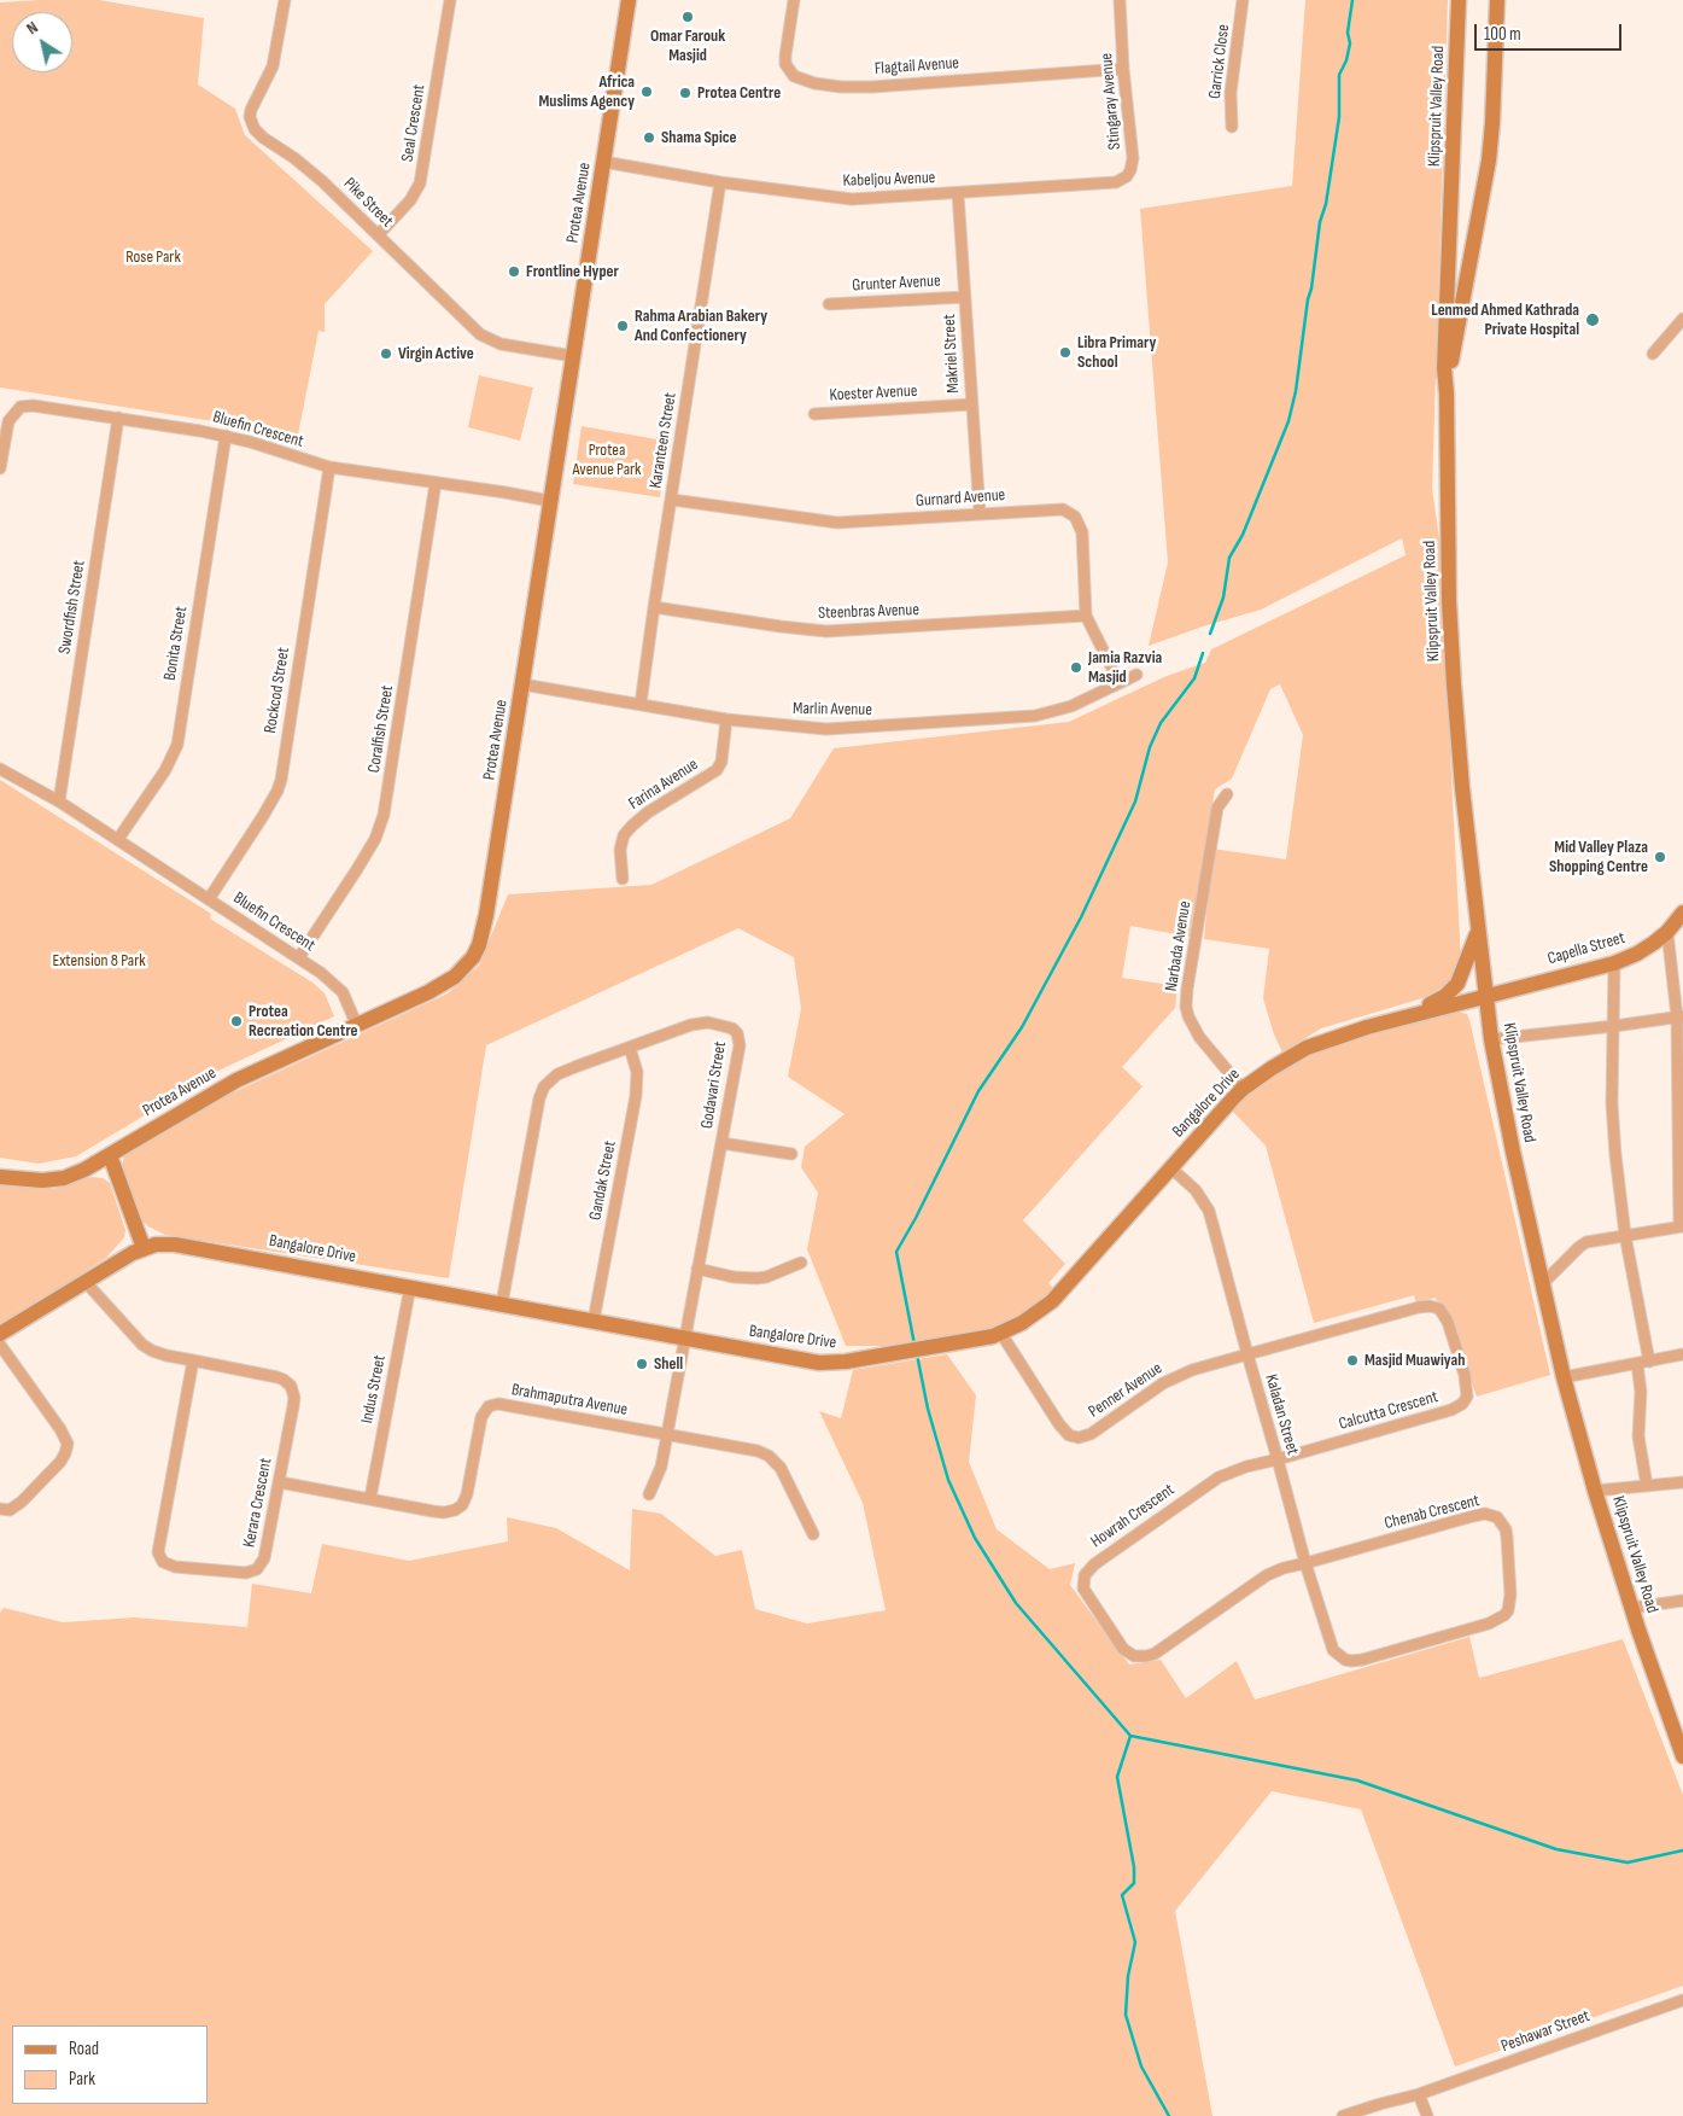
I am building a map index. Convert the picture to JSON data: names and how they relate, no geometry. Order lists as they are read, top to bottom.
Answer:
{
  "streets": {
    "street": [
      "Garrick Close",
      "Flagtail Avenue",
      "Stingaray Avenue",
      "Klipspruit Valley Road",
      "Seal Crescent",
      "Kabeljou Avenue",
      "Pike Street",
      "Protea Avenue",
      "Grunter Avenue",
      "Makriel Street",
      "Koester Avenue",
      "Bluefin Crescent",
      "Karanteen Street",
      "Gurnard Avenue",
      "Swordfish Street",
      "Steenbras Avenue",
      "Bonita Street",
      "Rockcod Street",
      "Marlin Avenue",
      "Coralfish Street",
      "Farina Avenue",
      "Narbada Avenue",
      "Capella Street",
      "Godavari Street",
      "Bangalore Drive",
      "Gandak Street",
      "Indus Street",
      "Penner Avenue",
      "Brahmaputra Avenue",
      "Calcutta Crescent",
      "Kaladan Street",
      "Kerara Crescent",
      "Chenab Crescent",
      "Howrah Crescent",
      "Peshawar Street"
    ]
  },
  "crossings": [
    ["Flagtail Avenue", "Stingaray Avenue"],
    ["Stingaray Avenue", "Kabeljou Avenue"],
    ["Klipspruit Valley Road", "Capella Street"],
    ["Klipspruit Valley Road", "Bangalore Drive"],
    ["Seal Crescent", "Pike Street"],
    ["Kabeljou Avenue", "Protea Avenue"],
    ["Kabeljou Avenue", "Makriel Street"],
    ["Kabeljou Avenue", "Karanteen Street"],
    ["Pike Street", "Protea Avenue"],
    ["Protea Avenue", "Bluefin Crescent"],
    ["Protea Avenue", "Marlin Avenue"],
    ["Grunter Avenue", "Makriel Street"],
    ["Makriel Street", "Koester Avenue"],
    ["Makriel Street", "Gurnard Avenue"],
    ["Bluefin Crescent", "Swordfish Street"],
    ["Bluefin Crescent", "Bonita Street"],
    ["Bluefin Crescent", "Rockcod Street"],
    ["Bluefin Crescent", "Coralfish Street"],
    ["Karanteen Street", "Gurnard Avenue"],
    ["Karanteen Street", "Steenbras Avenue"],
    ["Karanteen Street", "Marlin Avenue"],
    ["Gurnard Avenue", "Steenbras Avenue"],
    ["Gurnard Avenue", "Marlin Avenue"],
    ["Marlin Avenue", "Farina Avenue"],
    ["Narbada Avenue", "Bangalore Drive"],
    ["Capella Street", "Bangalore Drive"],
    ["Godavari Street", "Bangalore Drive"],
    ["Godavari Street", "Gandak Street"],
    ["Godavari Street", "Brahmaputra Avenue"],
    ["Bangalore Drive", "Gandak Street"],
    ["Bangalore Drive", "Indus Street"],
    ["Bangalore Drive", "Penner Avenue"],
    ["Bangalore Drive", "Kaladan Street"],
    ["Indus Street", "Brahmaputra Avenue"],
    ["Penner Avenue", "Calcutta Crescent"],
    ["Penner Avenue", "Kaladan Street"],
    ["Brahmaputra Avenue", "Kerara Crescent"],
    ["Calcutta Crescent", "Kaladan Street"],
    ["Calcutta Crescent", "Howrah Crescent"],
    ["Kaladan Street", "Chenab Crescent"],
    ["Kaladan Street", "Howrah Crescent"],
    ["Chenab Crescent", "Howrah Crescent"]
  ],
  "parks": ["Rose Park", "Protea Avenue Park", "Extension 8 Park"],
  "places": [
    "Omar Farouk Masjid",
    "Africa Muslims Agency",
    "Protea Centre",
    "Shama Spice",
    "Frontline Hyper",
    "Lenmed Ahmed Kathrada Private Hospital",
    "Rahma Arabian Bakery And Confectionery",
    "Libra Primary School",
    "Virgin Active",
    "Jamia Razvia Masjid",
    "Mid Valley Plaza Shopping Centre",
    "Protea Recreation Centre",
    "Masjid Muawiyah",
    "Shell"
  ],
  "legend": ["Road", "Park"],
  "scale_bar": "100 m",
  "north": "top left"
}
